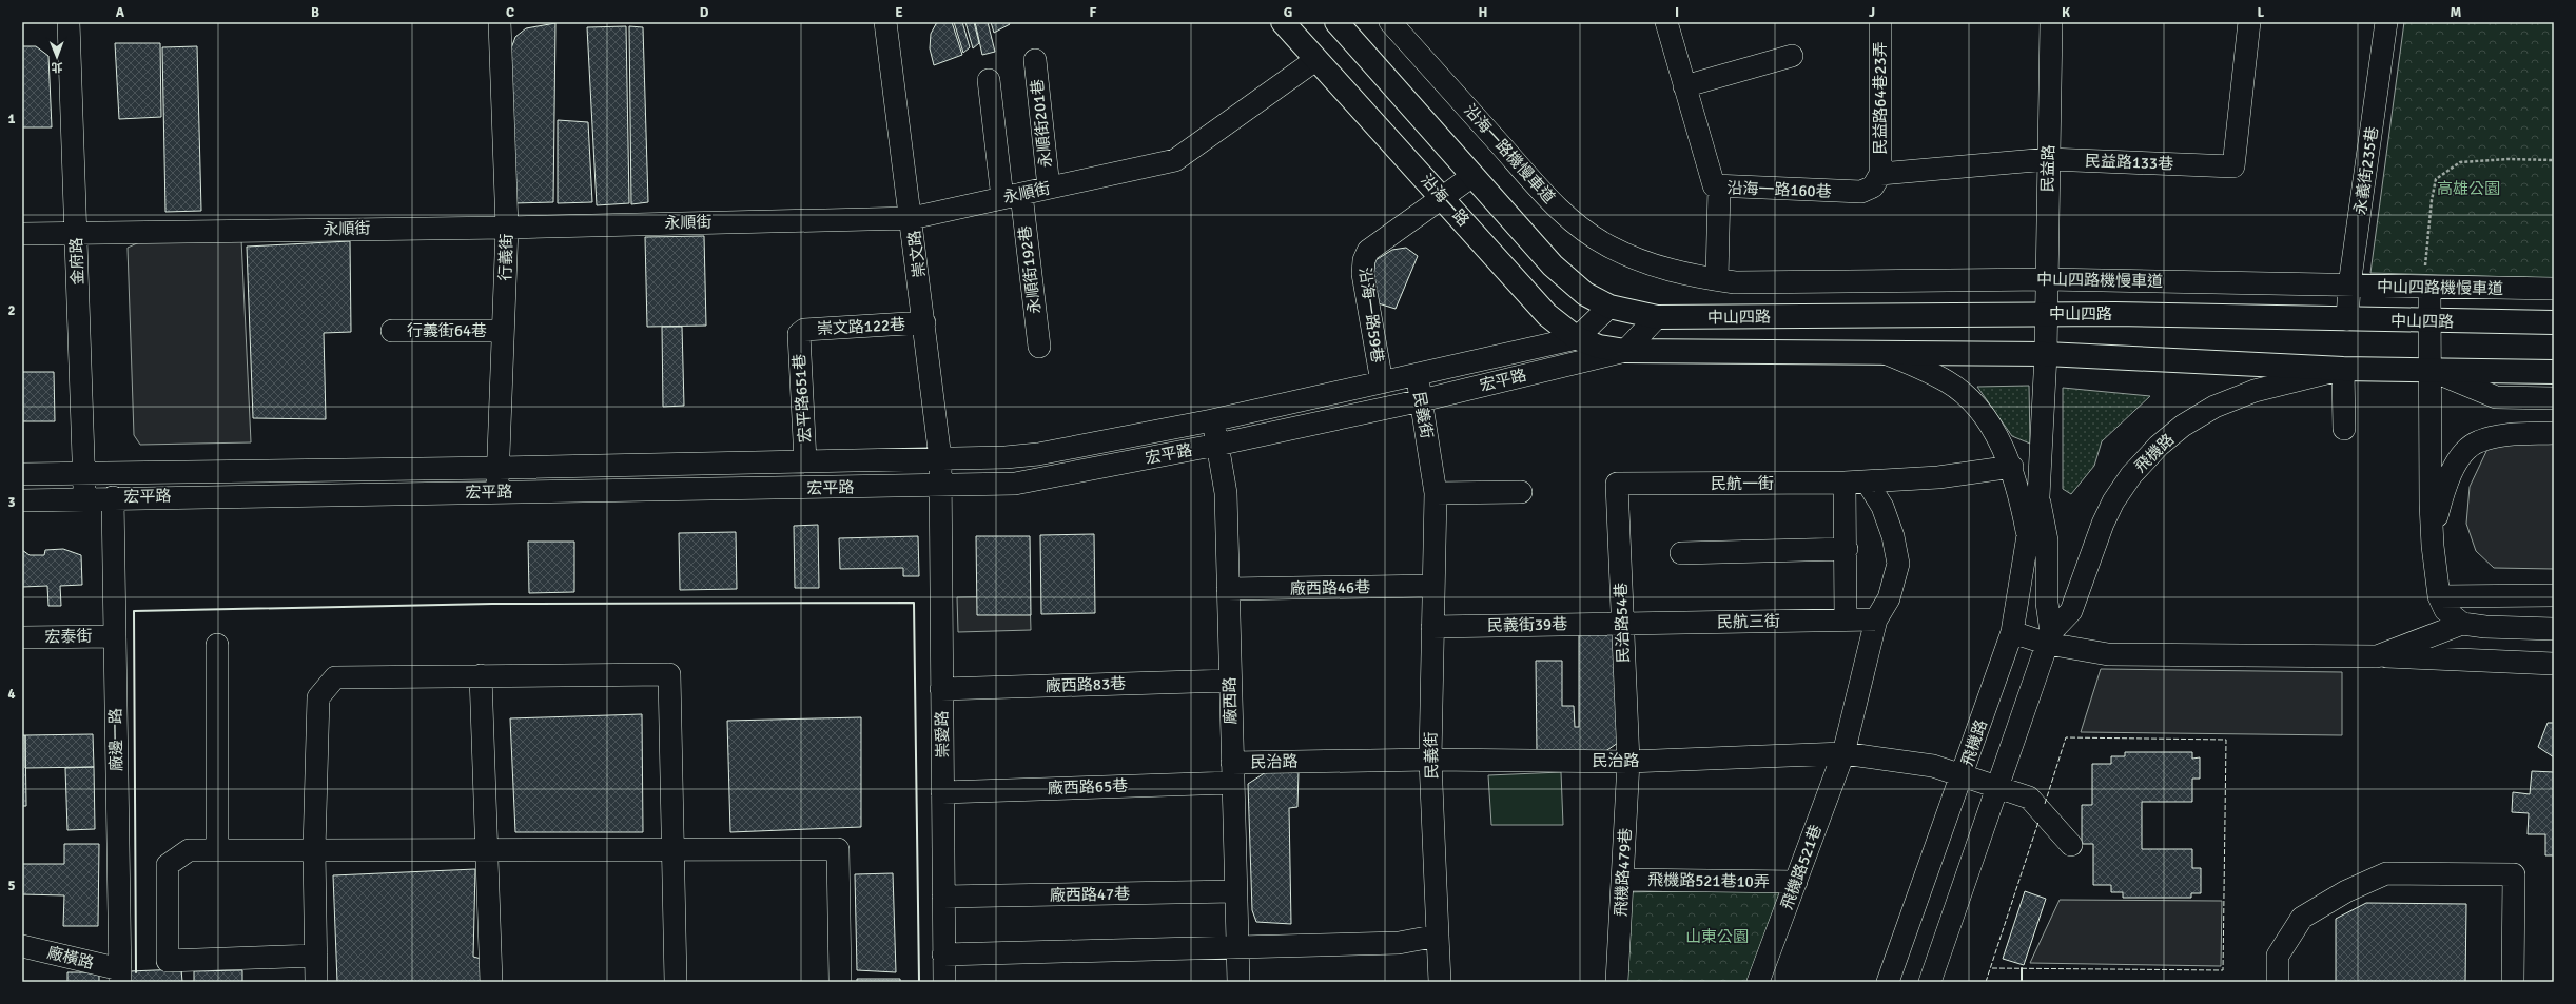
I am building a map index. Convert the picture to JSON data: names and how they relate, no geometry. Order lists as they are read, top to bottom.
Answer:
{
  "streets": {
    "main road": ["沿海一路", "中山四路"],
    "street": [
      "民益路64巷23弄",
      "永順街201巷",
      "沿海一路機慢車道",
      "民益路133巷",
      "民益路",
      "永義街235巷",
      "沿海一路160巷",
      "永順街",
      "崇文路",
      "行義街",
      "金府路",
      "永順街192巷",
      "中山四路機慢車道",
      "沿海一路59巷",
      "崇文路122巷",
      "行義街64巷",
      "宏平路",
      "宏平路651巷",
      "民義街",
      "飛機路",
      "民航一街",
      "廠西路46巷",
      "民航三街",
      "民治路54巷",
      "民義街39巷",
      "宏泰街",
      "廠西路83巷",
      "廠西路",
      "崇愛路",
      "廠邊一路",
      "民治路",
      "廠西路65巷",
      "飛機路521巷",
      "飛機路479巷",
      "飛機路521巷10弄",
      "廠西路47巷",
      "廠橫路"
    ]
  },
  "crossings": [
    ["民益路64巷23弄", "民益路133巷"],
    ["民益路64巷23弄", "沿海一路160巷"],
    ["永順街201巷", "永順街"],
    ["沿海一路機慢車道", "中山四路機慢車道"],
    ["民益路133巷", "民益路"],
    ["民益路133巷", "沿海一路160巷"],
    ["民益路", "中山四路機慢車道"],
    ["民益路", "中山四路"],
    ["民益路", "飛機路"],
    ["永義街235巷", "中山四路機慢車道"],
    ["永義街235巷", "中山四路"],
    ["永順街", "沿海一路"],
    ["永順街", "崇文路"],
    ["永順街", "行義街"],
    ["永順街", "金府路"],
    ["永順街", "永順街192巷"],
    ["沿海一路", "沿海一路59巷"],
    ["沿海一路", "宏平路"],
    ["崇文路", "崇文路122巷"],
    ["崇文路", "宏平路"],
    ["崇文路", "崇愛路"],
    ["行義街", "行義街64巷"],
    ["行義街", "宏平路"],
    ["金府路", "宏平路"],
    ["中山四路", "飛機路"],
    ["沿海一路59巷", "宏平路"],
    ["崇文路122巷", "宏平路651巷"],
    ["宏平路", "宏平路651巷"],
    ["宏平路", "民義街"],
    ["宏平路", "廠西路"],
    ["宏平路", "崇愛路"],
    ["宏平路", "廠邊一路"],
    ["民義街", "廠西路46巷"],
    ["民義街", "民義街39巷"],
    ["民義街", "民治路"],
    ["飛機路", "民治路"],
    ["民航一街", "民治路54巷"],
    ["廠西路46巷", "廠西路"],
    ["民航三街", "民治路54巷"],
    ["民航三街", "民義街39巷"],
    ["民治路54巷", "民義街39巷"],
    ["民治路54巷", "民治路"],
    ["民治路54巷", "飛機路479巷"],
    ["宏泰街", "廠邊一路"],
    ["廠西路83巷", "廠西路"],
    ["廠西路83巷", "崇愛路"],
    ["廠西路", "民治路"],
    ["廠西路", "廠西路65巷"],
    ["廠西路", "廠西路47巷"],
    ["崇愛路", "廠西路65巷"],
    ["崇愛路", "廠西路47巷"],
    ["廠邊一路", "廠橫路"],
    ["民治路", "廠西路65巷"],
    ["民治路", "飛機路521巷"],
    ["民治路", "飛機路479巷"],
    ["飛機路521巷", "飛機路521巷10弄"],
    ["飛機路479巷", "飛機路521巷10弄"]
  ],
  "parks": ["高雄公園", "山東公園"],
  "north": "bottom",
  "grid": {
    "columns": [
      "A",
      "B",
      "C",
      "D",
      "E",
      "F",
      "G",
      "H",
      "I",
      "J",
      "K",
      "L",
      "M"
    ],
    "rows": [
      "1",
      "2",
      "3",
      "4",
      "5"
    ]
  }
}
